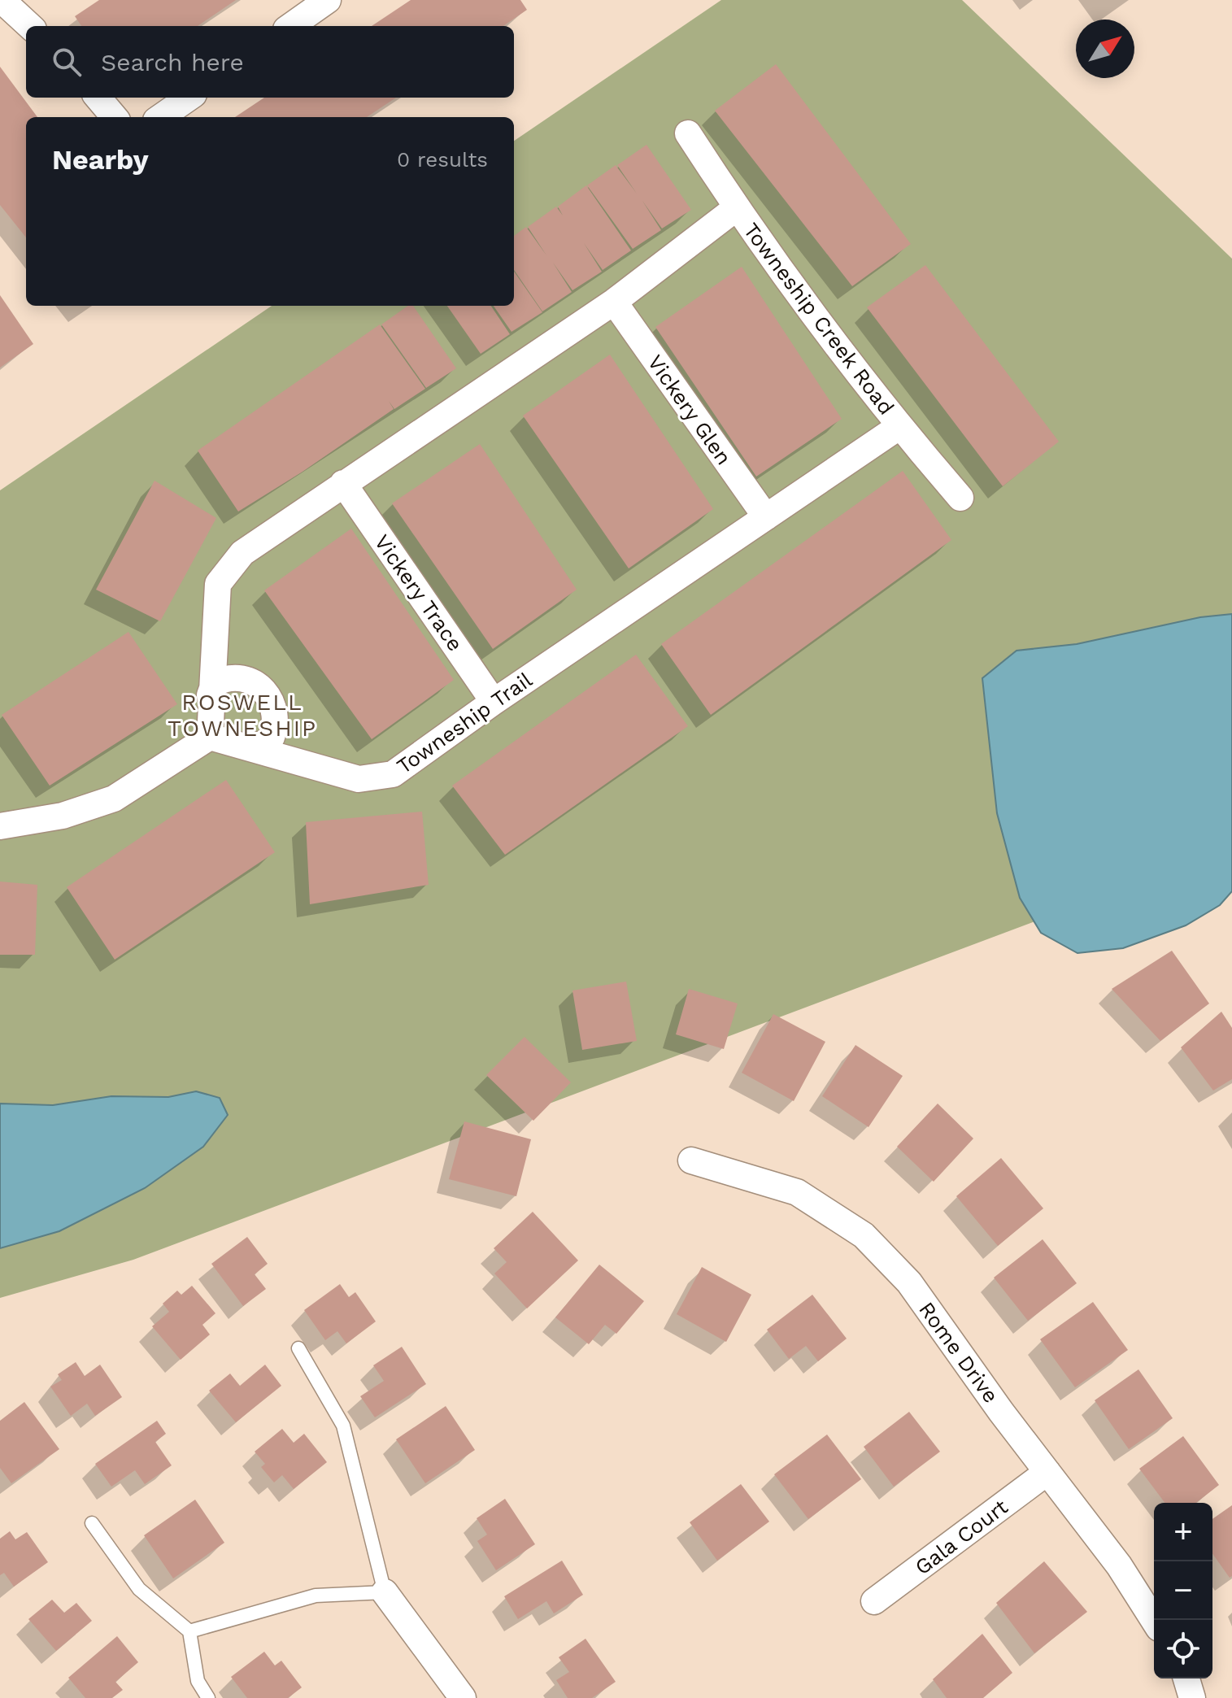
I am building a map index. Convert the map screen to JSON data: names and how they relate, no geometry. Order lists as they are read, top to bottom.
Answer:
{
  "streets": {
    "street": [
      "Towneship Creek Road",
      "Vickery Glen",
      "Vickery Trace",
      "Towneship Trail",
      "Rome Drive",
      "Gala Court"
    ]
  },
  "crossings": [
    ["Towneship Creek Road", "Towneship Trail"],
    ["Vickery Glen", "Towneship Trail"],
    ["Vickery Trace", "Towneship Trail"],
    ["Rome Drive", "Gala Court"]
  ],
  "districts": ["ROSWELL TOWNESHIP"],
  "north": "top right",
  "page": {
    "search": "Search here",
    "heading": ["Nearby", "0 results"],
    "map_buttons": ["+", "−"]
  }
}
